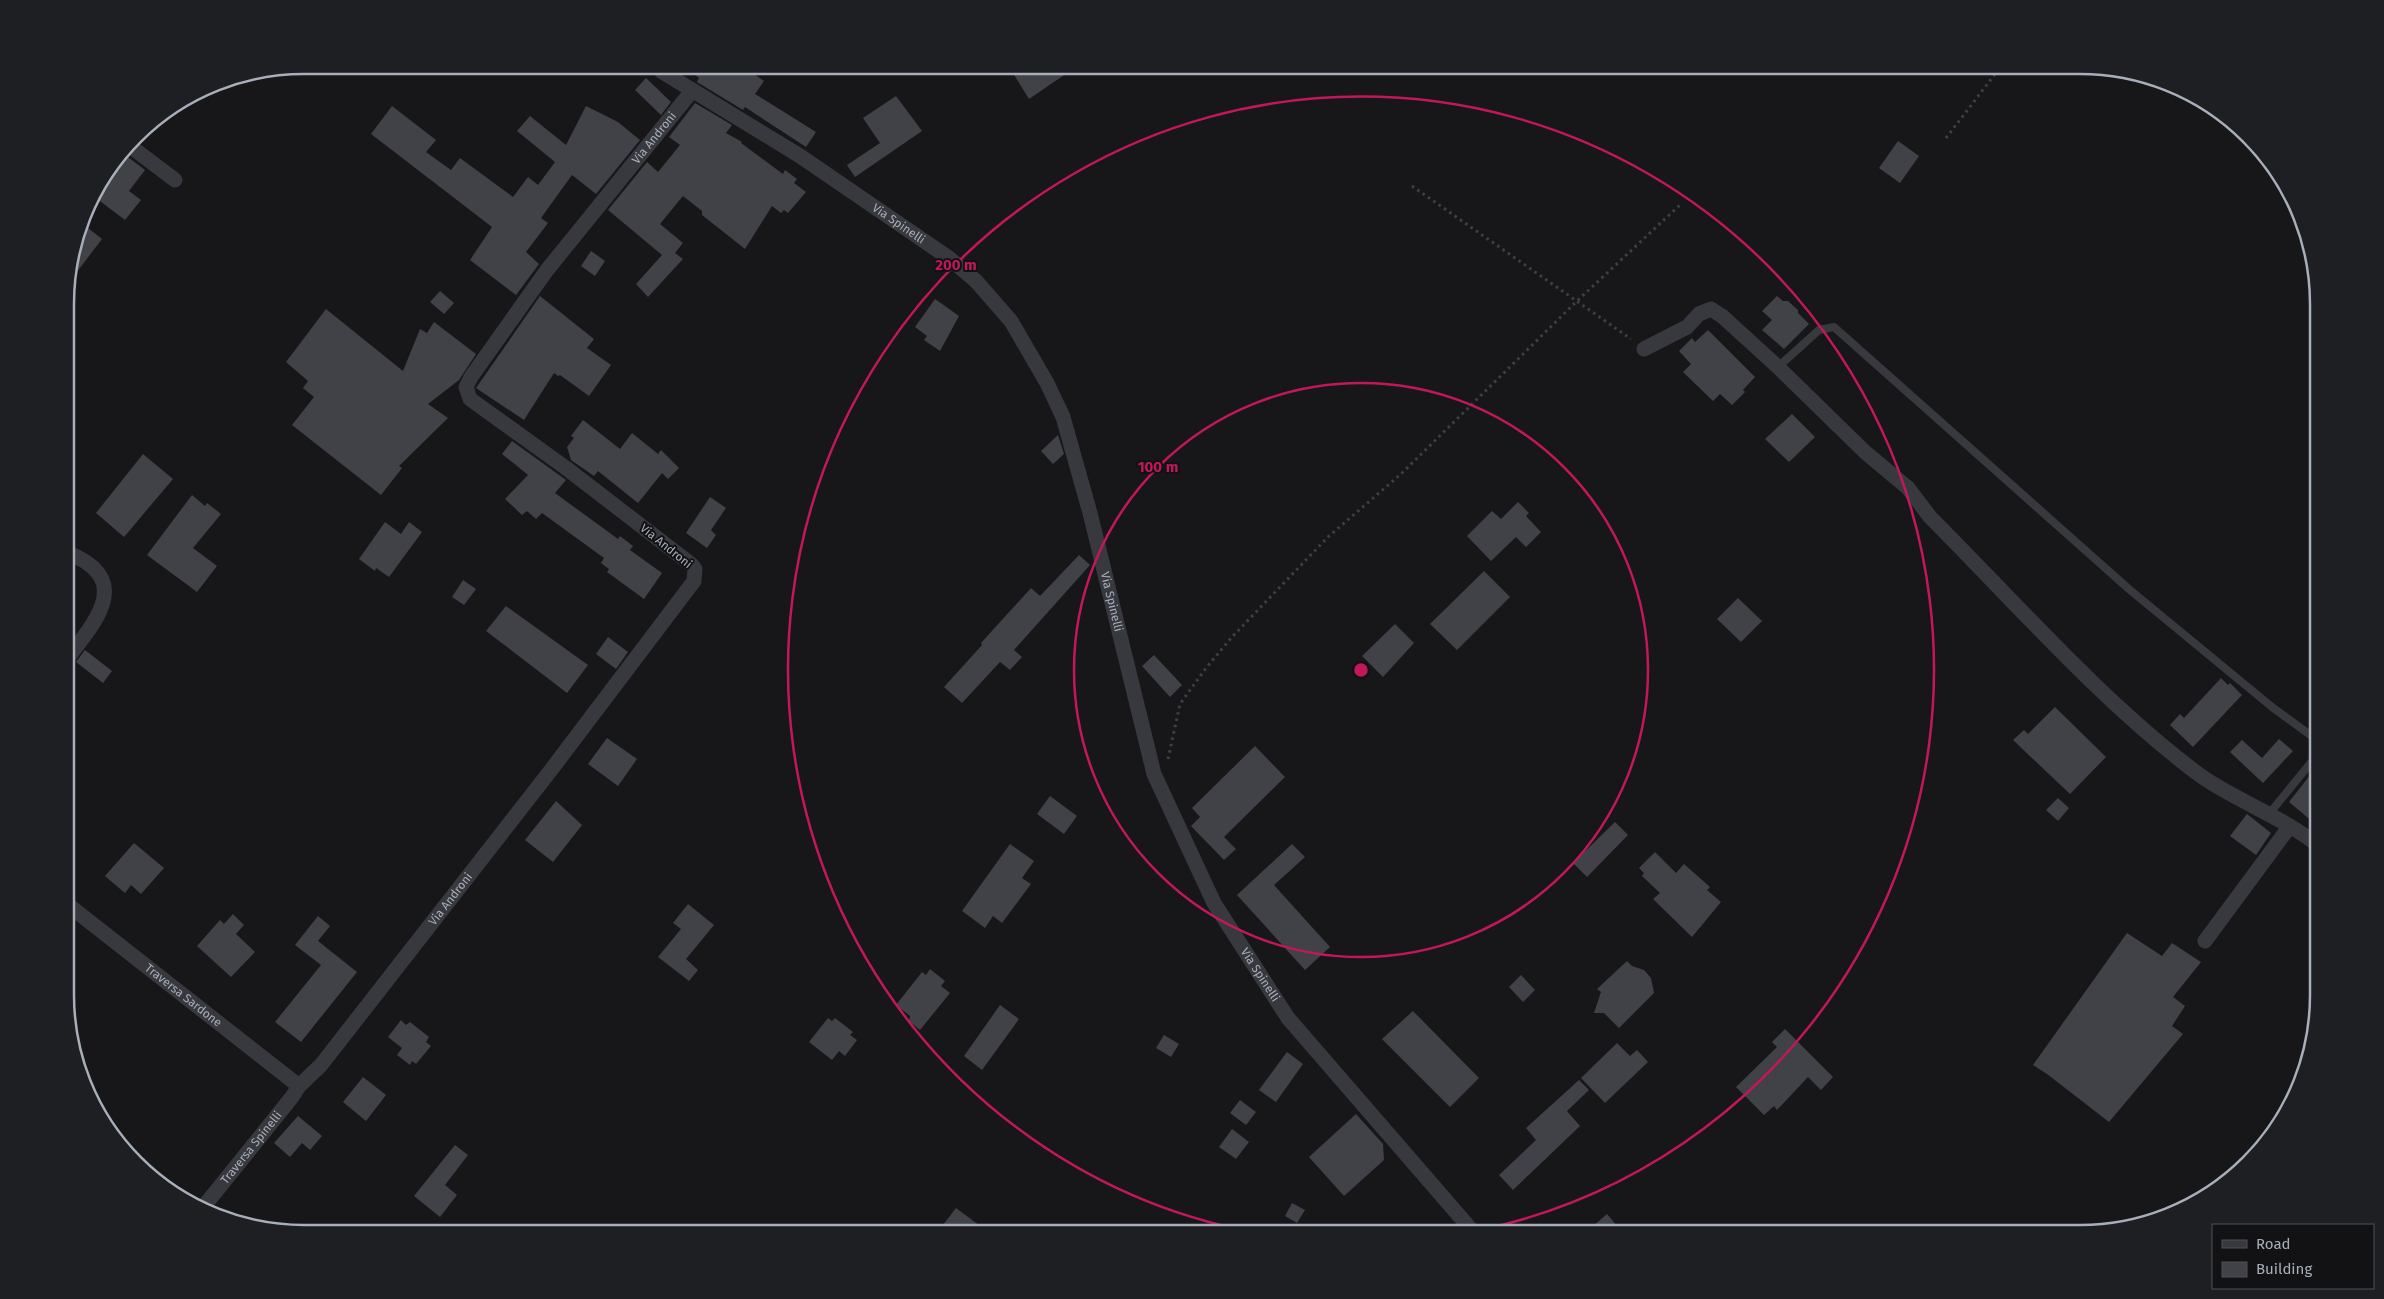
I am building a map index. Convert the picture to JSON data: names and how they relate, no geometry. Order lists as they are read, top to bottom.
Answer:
{
  "streets": {
    "street": [
      "Via Androni",
      "Via Spinelli",
      "Traversa Sardone",
      "Traversa Spinelli"
    ]
  },
  "crossings": [
    ["Via Androni", "Via Spinelli"],
    ["Via Androni", "Traversa Sardone"],
    ["Via Androni", "Traversa Spinelli"],
    ["Traversa Sardone", "Traversa Spinelli"]
  ],
  "legend": ["Road", "Building"],
  "rings": ["200 m", "100 m"]
}
